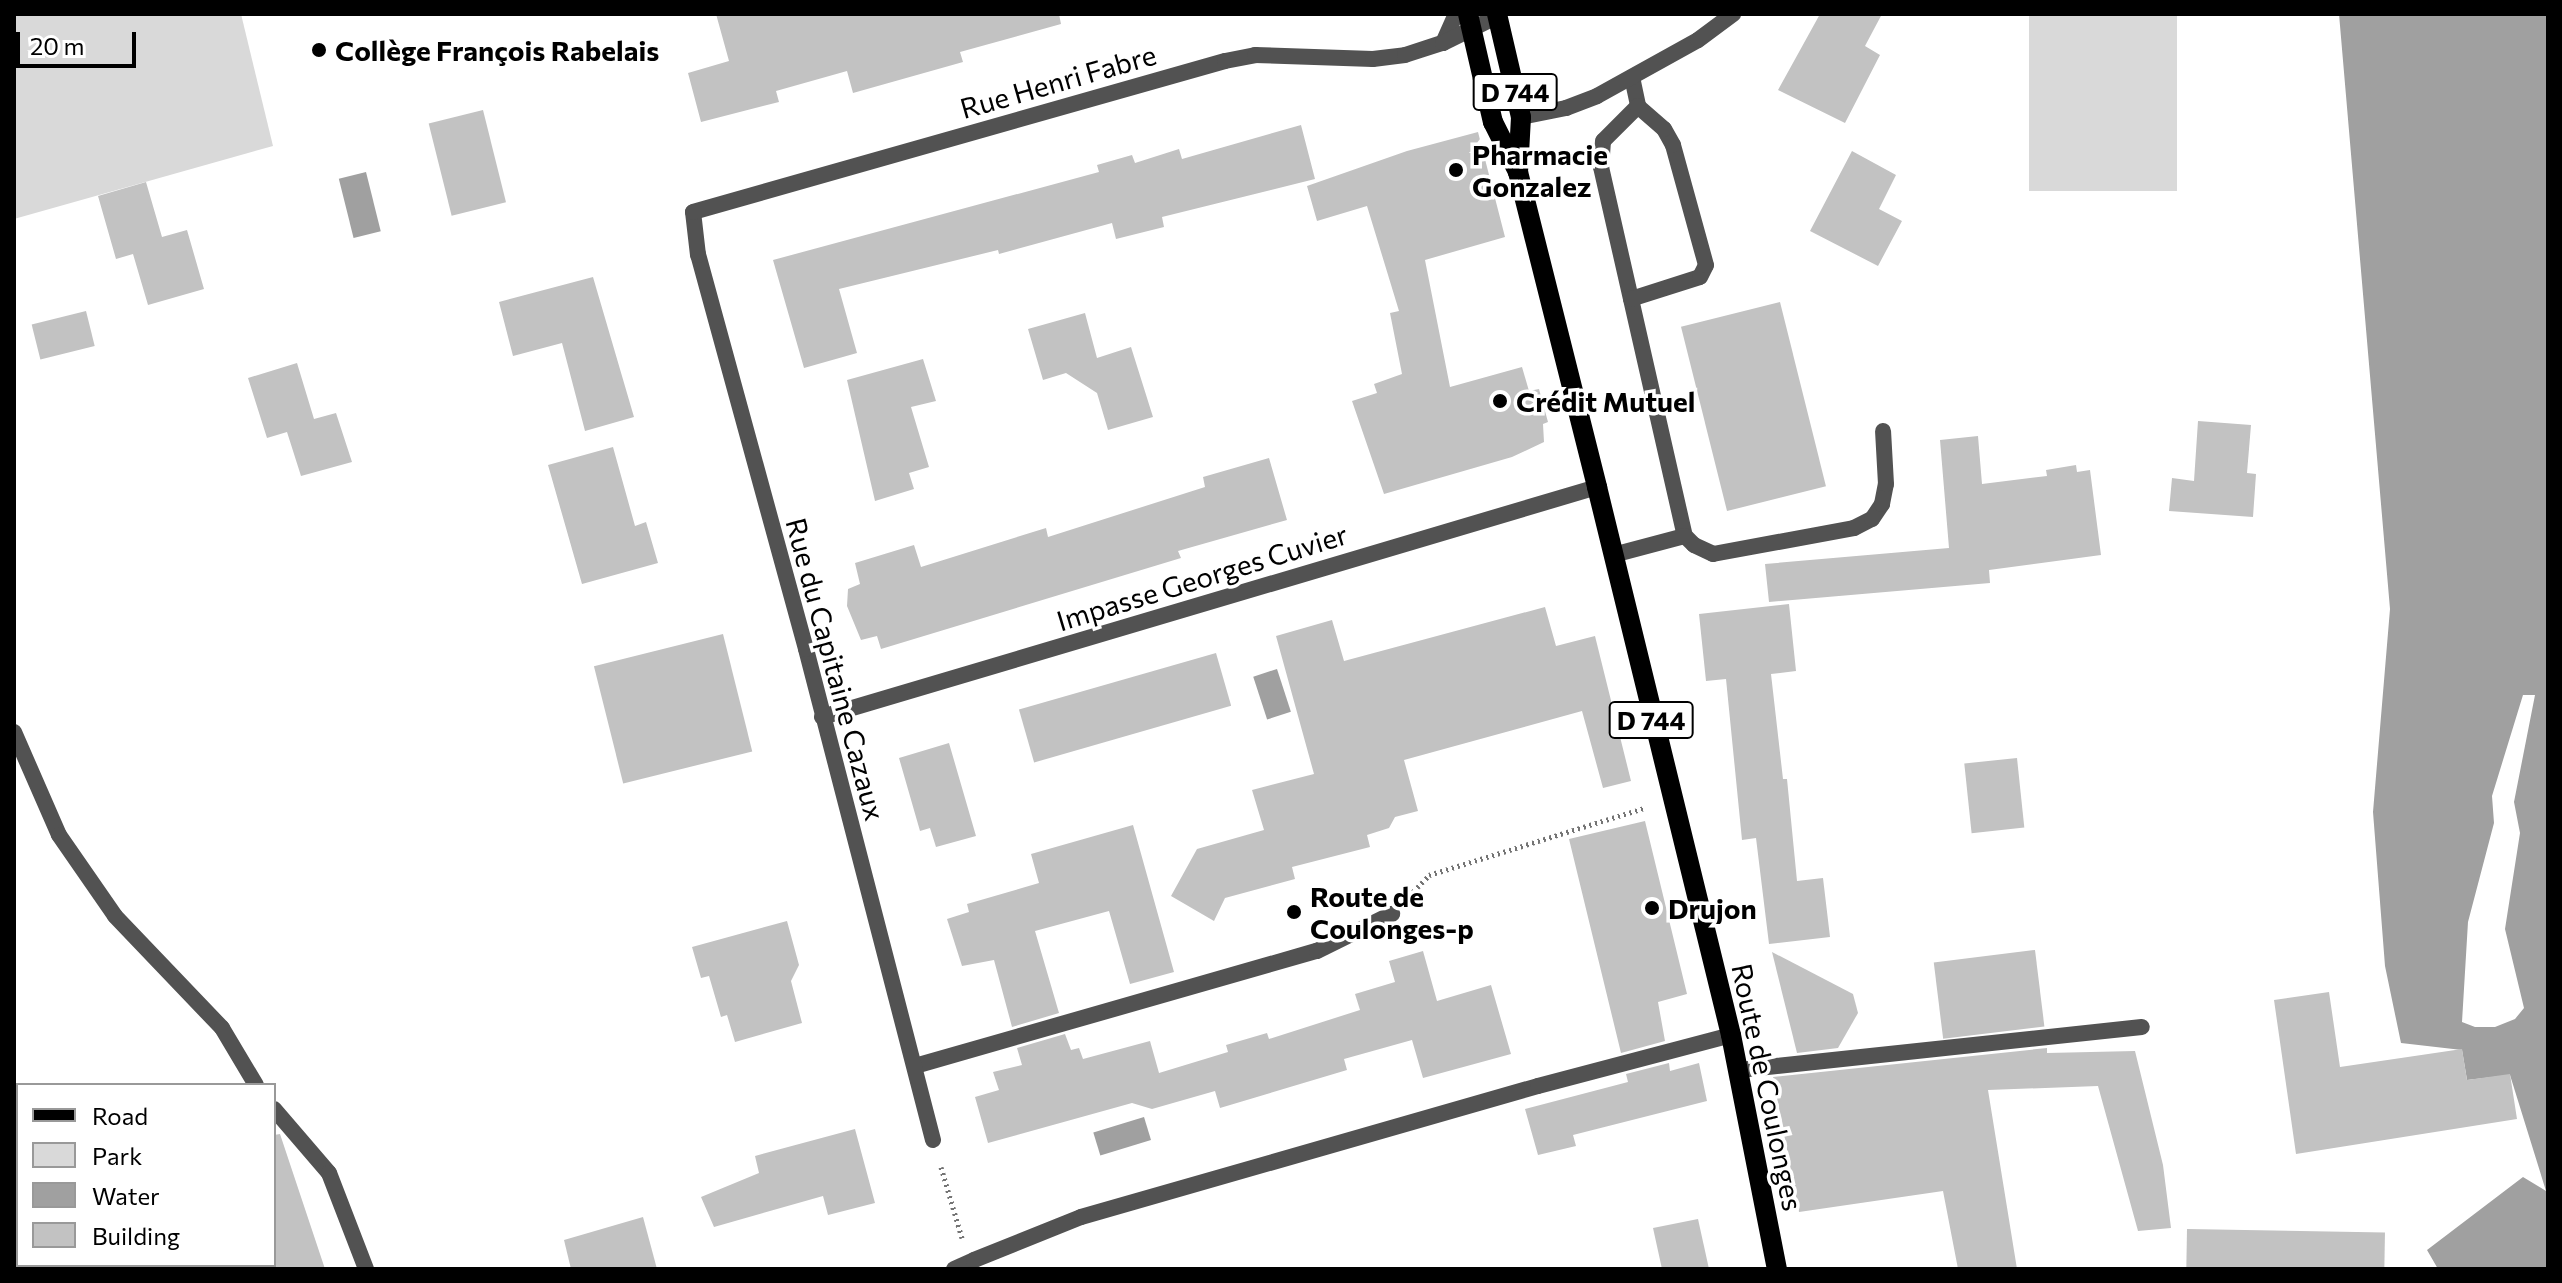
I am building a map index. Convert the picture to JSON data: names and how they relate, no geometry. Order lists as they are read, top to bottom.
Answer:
{
  "streets": {
    "main road": ["D 744", "Route de Coulonges"],
    "street": ["Rue Henri Fabre", "Impasse Georges Cuvier", "Rue du Capitaine Cazaux"]
  },
  "crossings": [
    ["Rue Henri Fabre", "Rue du Capitaine Cazaux"],
    ["Rue Henri Fabre", "Route de Coulonges"],
    ["Impasse Georges Cuvier", "Rue du Capitaine Cazaux"],
    ["Impasse Georges Cuvier", "Route de Coulonges"]
  ],
  "places": [
    "Collège François Rabelais",
    "Pharmacie Gonzalez",
    "Crédit Mutuel",
    "Drujon",
    "Route de Coulonges-p"
  ],
  "legend": [
    "Road",
    "Park",
    "Water",
    "Building"
  ],
  "scale_bar": "20 m"
}
